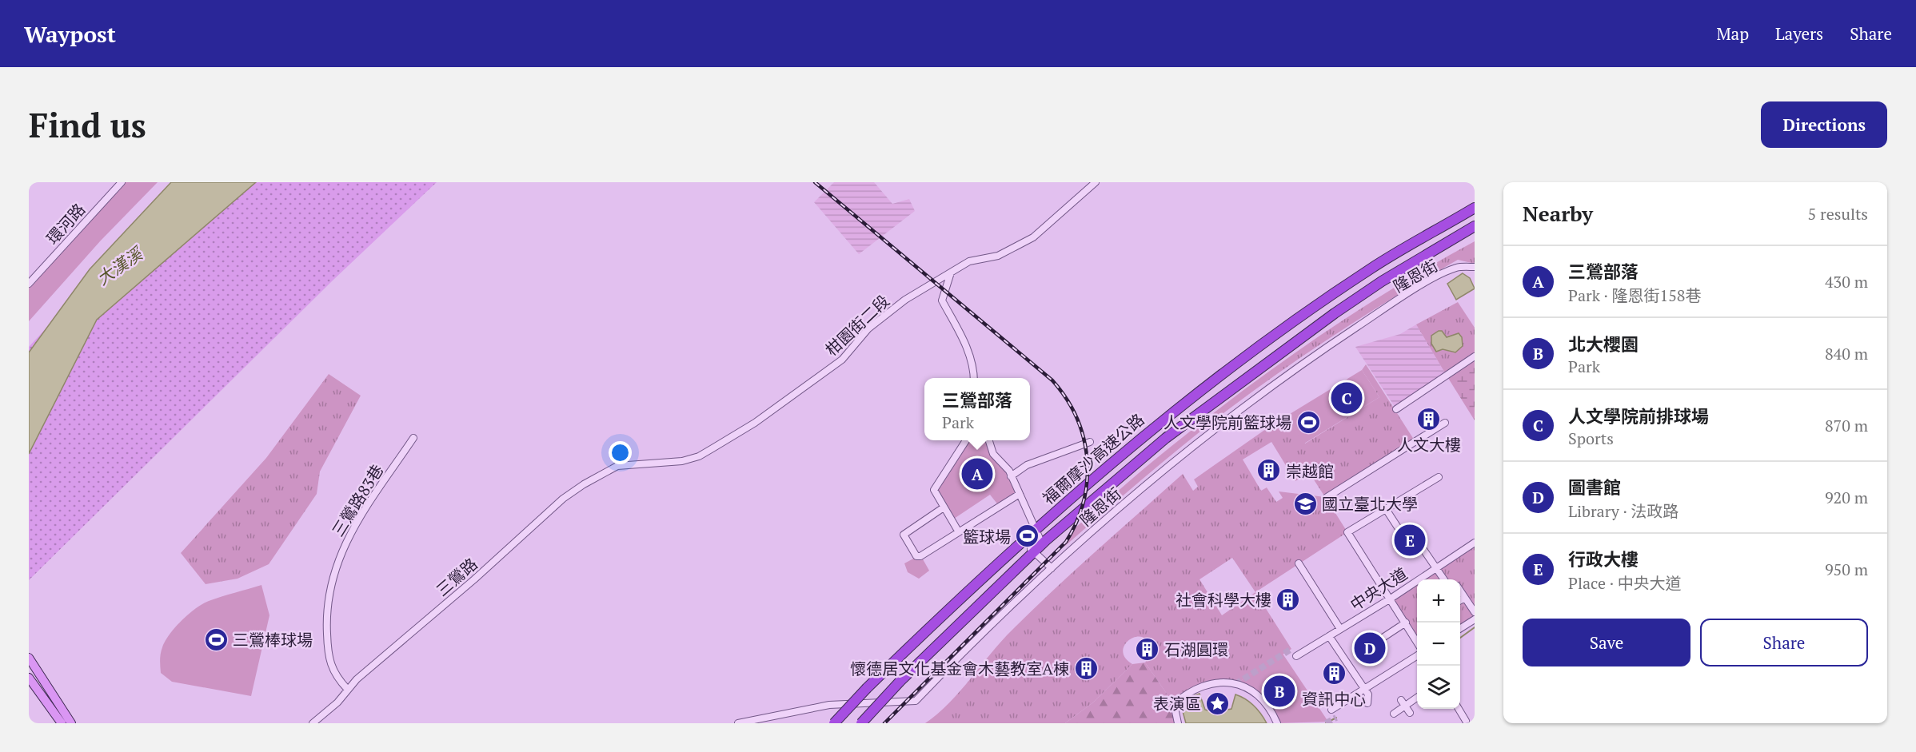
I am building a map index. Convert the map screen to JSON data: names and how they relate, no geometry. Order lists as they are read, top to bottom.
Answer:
{
  "streets": {
    "highway": ["福爾摩沙高速公路"],
    "street": [
      "環河路",
      "隆恩街",
      "柑園街二段",
      "三鶯路83巷",
      "三鶯路",
      "中央大道"
    ]
  },
  "crossings": [
    ["柑園街二段", "三鶯路"],
    ["三鶯路83巷", "三鶯路"]
  ],
  "water": ["大漢溪"],
  "places": {
    "building": [
      "人文大樓",
      "崇越館",
      "社會科學大樓",
      "石湖圓環",
      "懷德居文化基金會木藝教室A棟",
      "資訊中心"
    ],
    "sports": ["人文學院前籃球場", "籃球場", "三鶯棒球場"],
    "school or university": ["國立臺北大學"],
    "place": ["表演區"]
  },
  "page": {
    "header": "Waypost",
    "nav": ["Map", "Layers", "Share"],
    "buttons": [
      "Directions",
      ["Save", "Share"]
    ],
    "title": "Find us",
    "heading": ["Nearby", "5 results"],
    "list": [
      {
        "mark": "A",
        "name": "三鶯部落",
        "note": "Park · 隆恩街158巷",
        "value": "430 m"
      },
      {
        "mark": "B",
        "name": "北大櫻園",
        "note": "Park",
        "value": "840 m"
      },
      {
        "mark": "C",
        "name": "人文學院前排球場",
        "note": "Sports",
        "value": "870 m"
      },
      {
        "mark": "D",
        "name": "圖書館",
        "note": "Library · 法政路",
        "value": "920 m"
      },
      {
        "mark": "E",
        "name": "行政大樓",
        "note": "Place · 中央大道",
        "value": "950 m"
      }
    ],
    "popup": ["三鶯部落", "Park"],
    "pins": [
      "C",
      "A",
      "E",
      "D",
      "B"
    ],
    "map_buttons": ["+", "−"]
  }
}
